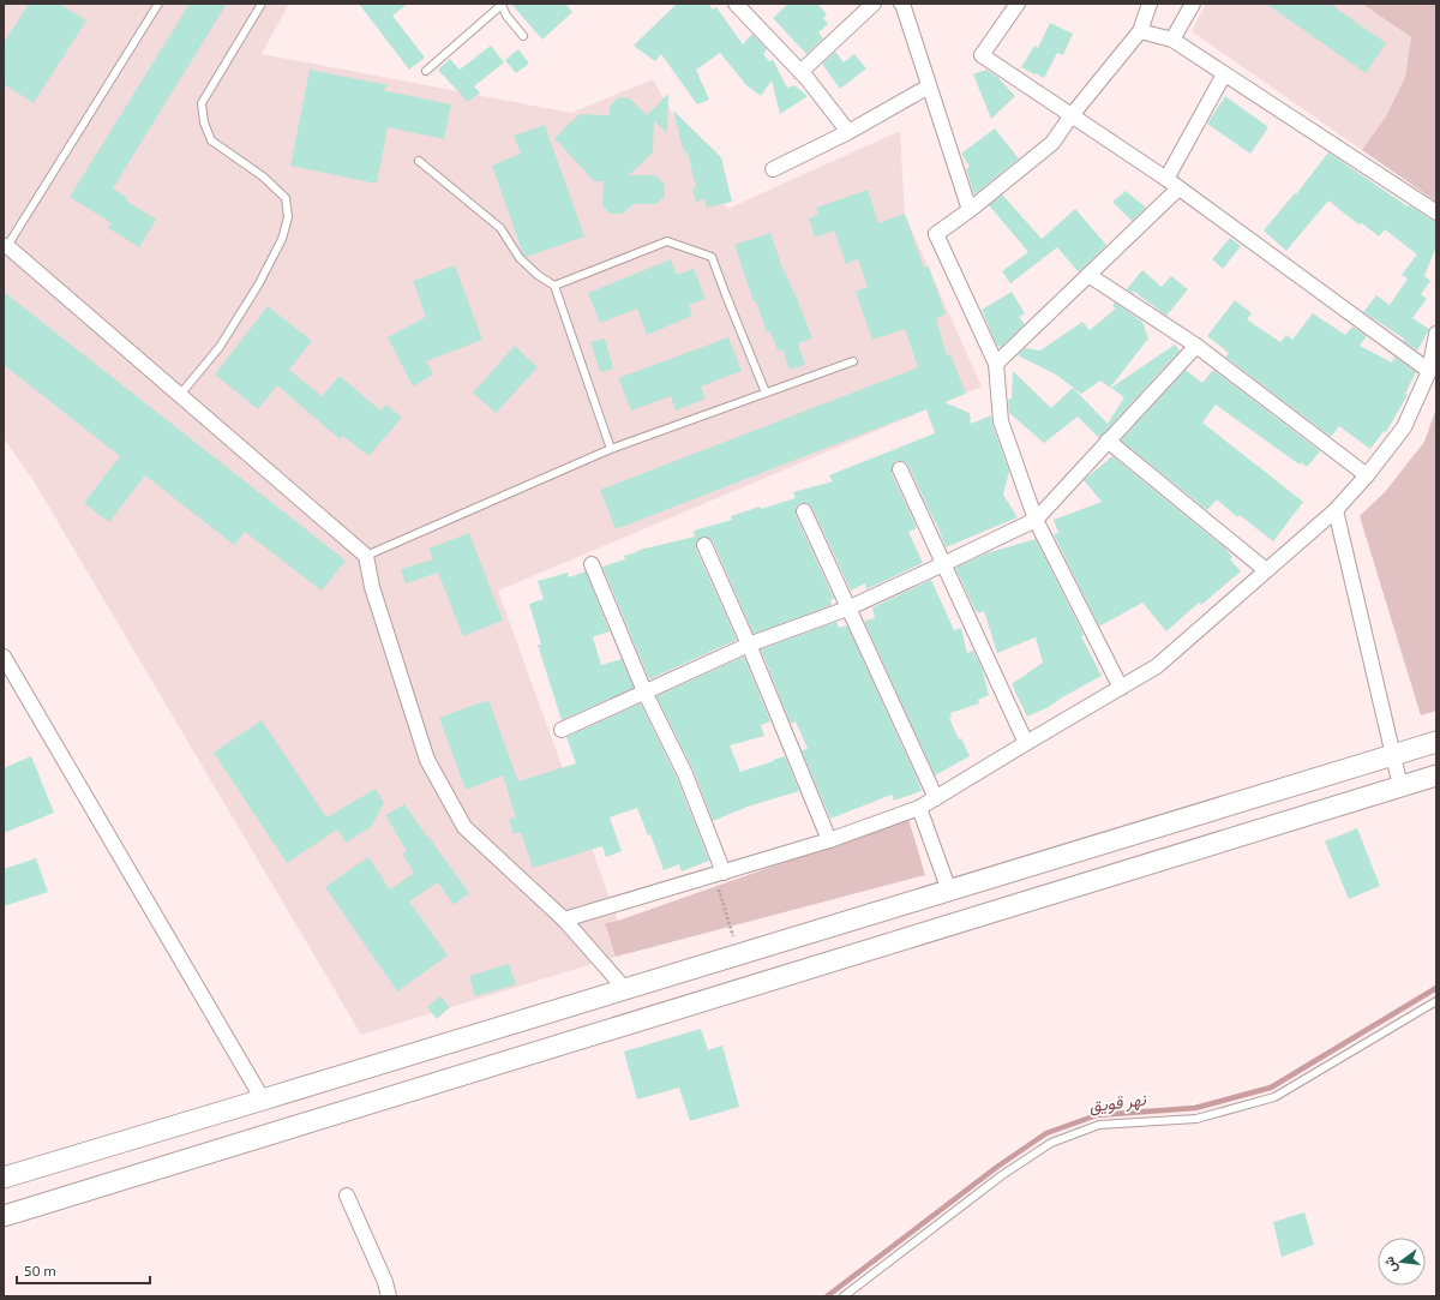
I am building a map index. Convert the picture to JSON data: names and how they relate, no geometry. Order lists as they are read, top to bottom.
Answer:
{
  "water": ["نهر قويق"],
  "scale_bar": "50 m",
  "north": "left"
}
